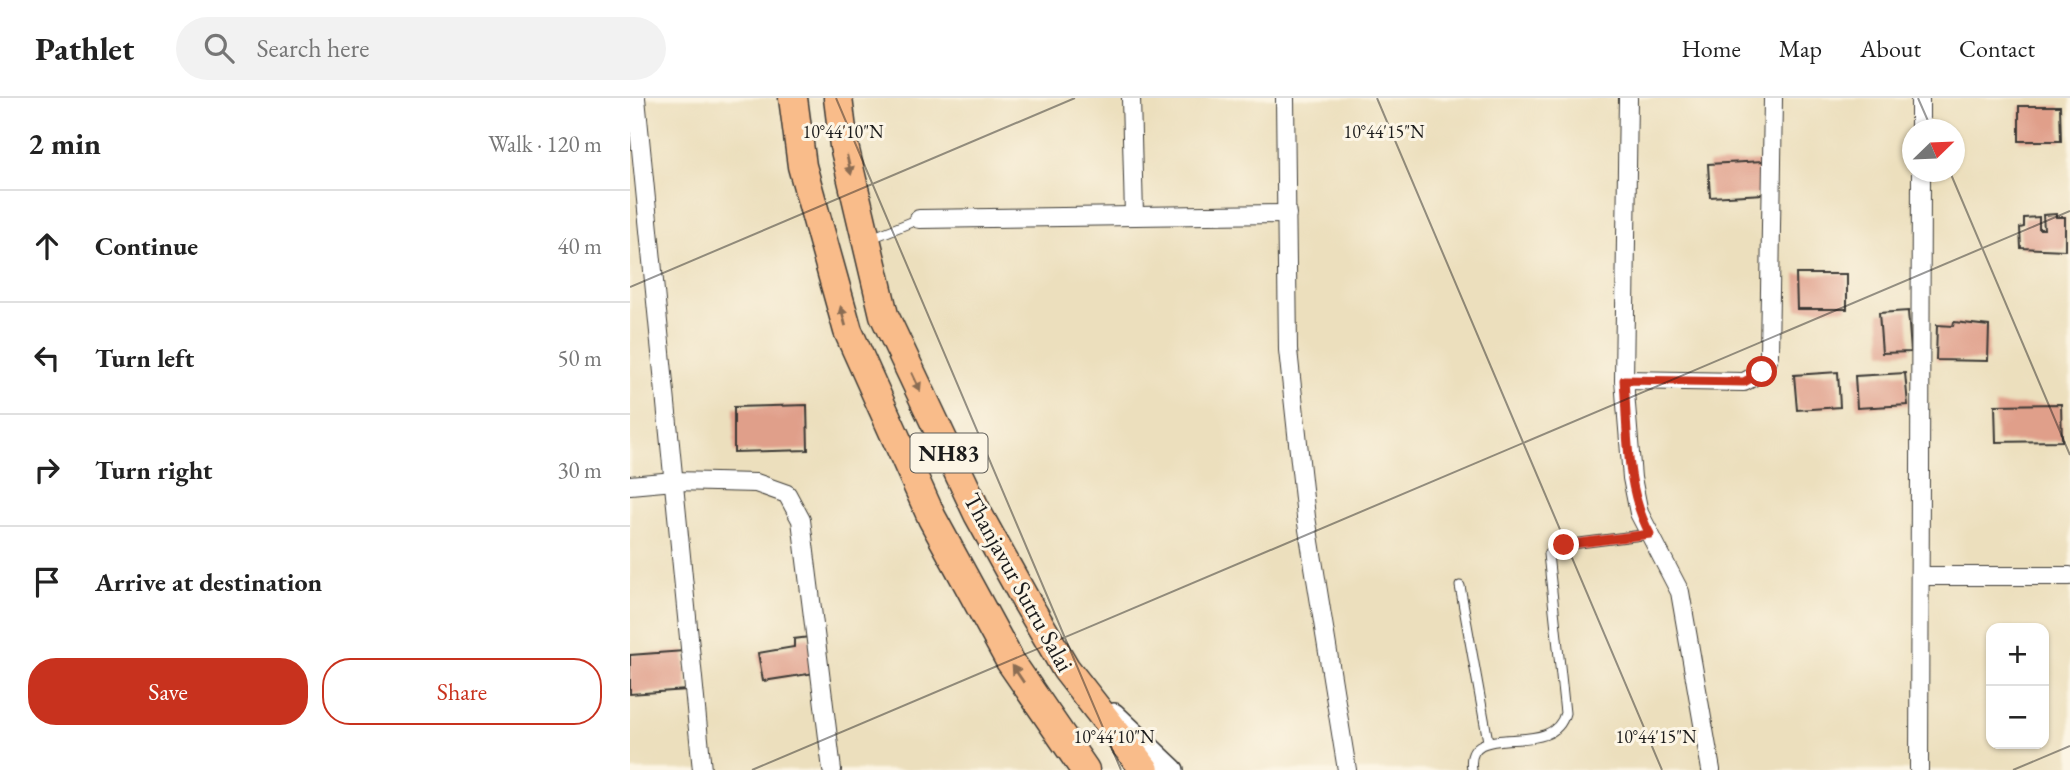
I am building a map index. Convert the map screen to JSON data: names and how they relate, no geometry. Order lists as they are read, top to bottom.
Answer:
{
  "streets": {
    "highway": ["NH83", "Thanjavur Sutru Salai"]
  },
  "north": "top right",
  "page": {
    "header": "Pathlet",
    "search": "Search here",
    "nav": [
      "Home",
      "Map",
      "About",
      "Contact"
    ],
    "heading": ["2 min", "Walk · 120 m"],
    "list": [
      ["Continue", "40 m"],
      ["Turn left", "50 m"],
      ["Turn right", "30 m"],
      "Arrive at destination"
    ],
    "map_buttons": ["+", "−"],
    "buttons": ["Save", "Share"]
  },
  "coordinates": ["10°44'10\"N", "10°44'15\"N"]
}
